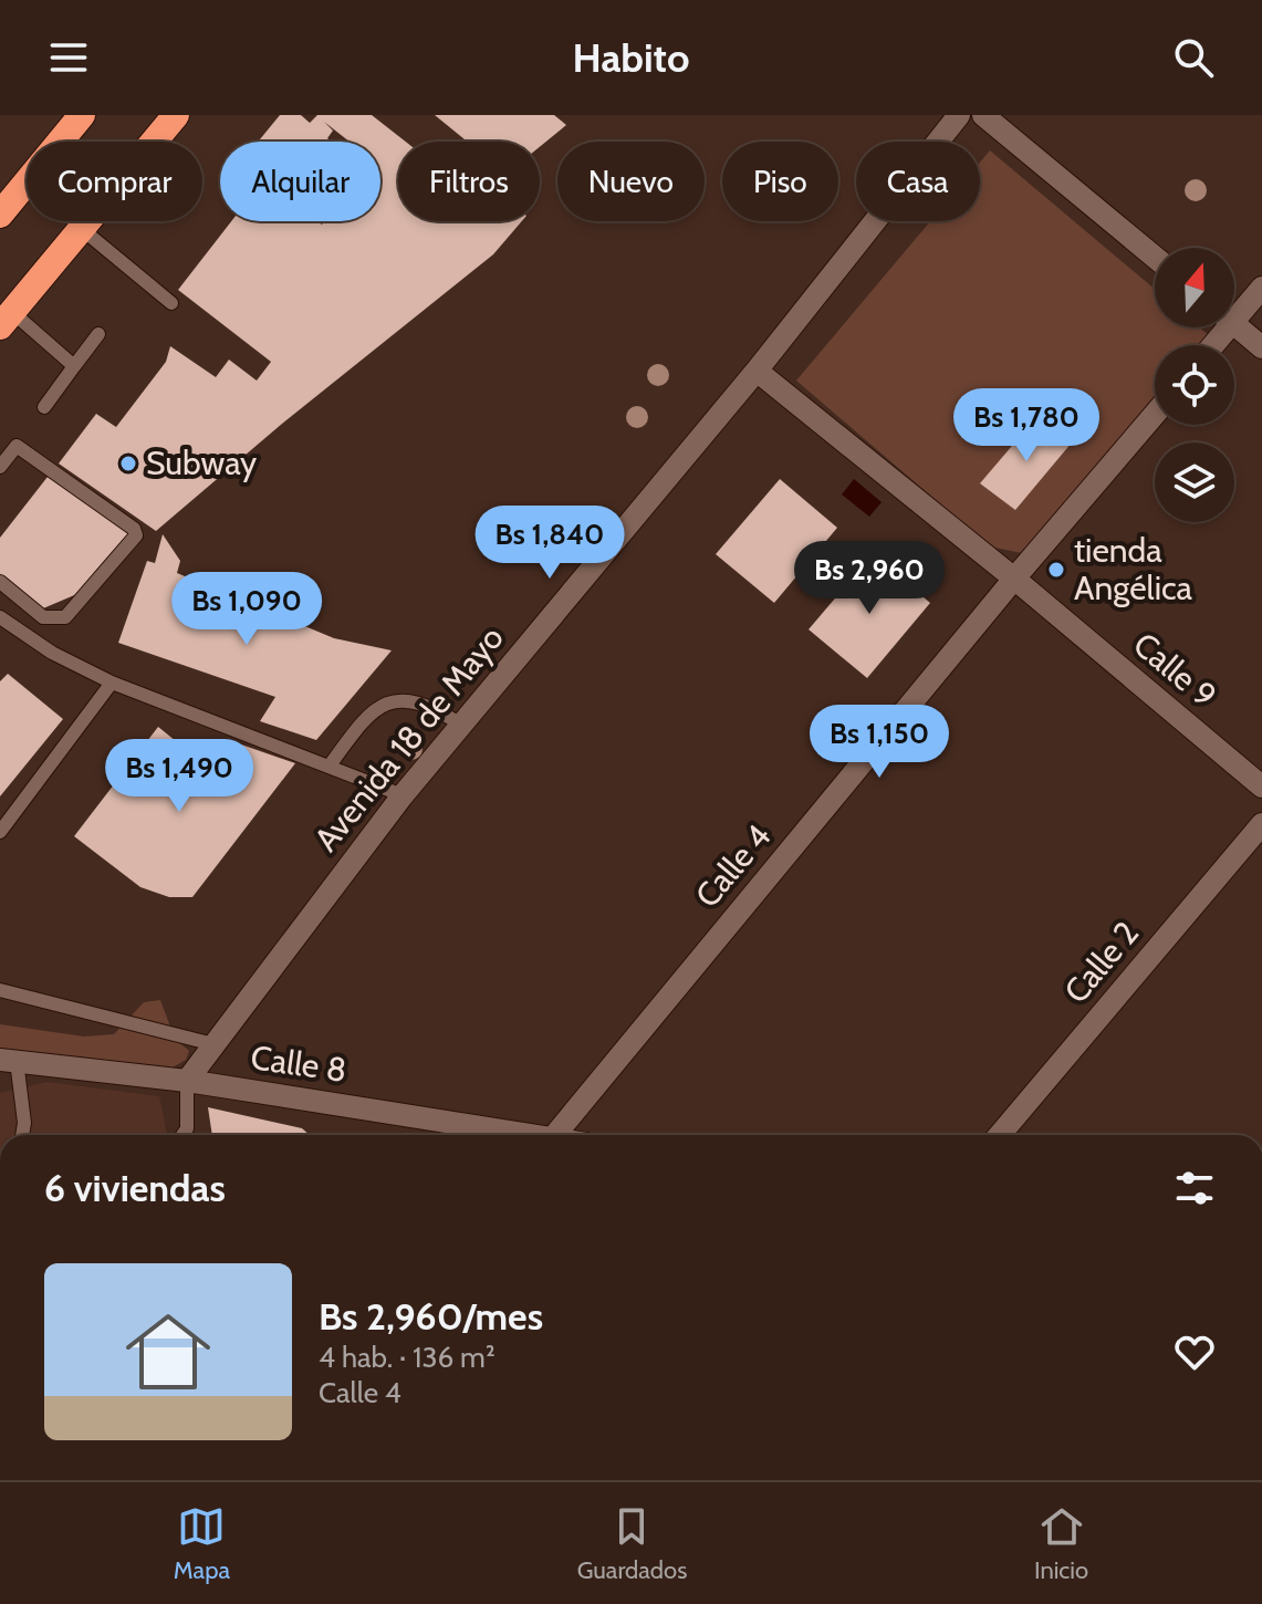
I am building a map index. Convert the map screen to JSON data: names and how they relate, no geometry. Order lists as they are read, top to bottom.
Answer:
{
  "streets": {
    "street": [
      "Calle 9",
      "Avenida 18 de Mayo",
      "Calle 4",
      "Calle 2",
      "Calle 8"
    ]
  },
  "crossings": [
    ["Calle 9", "Avenida 18 de Mayo"],
    ["Calle 9", "Calle 4"],
    ["Avenida 18 de Mayo", "Calle 8"]
  ],
  "places": ["Subway", "tienda Angélica"],
  "north": "top",
  "page": {
    "header": "Habito",
    "chip": [
      "Comprar",
      "Alquilar",
      "Filtros",
      "Nuevo",
      "Piso",
      "Casa"
    ],
    "price": [
      "Bs 1,780",
      "Bs 1,840",
      "Bs 2,960",
      "Bs 1,090",
      "Bs 1,150",
      "Bs 1,490"
    ],
    "heading": "6 viviendas",
    "list": [
      {
        "name": "Bs 2,960/mes",
        "note": "4 hab. · 136 m² · Calle 4"
      }
    ],
    "tabs": ["Mapa", "Guardados", "Inicio"]
  }
}
